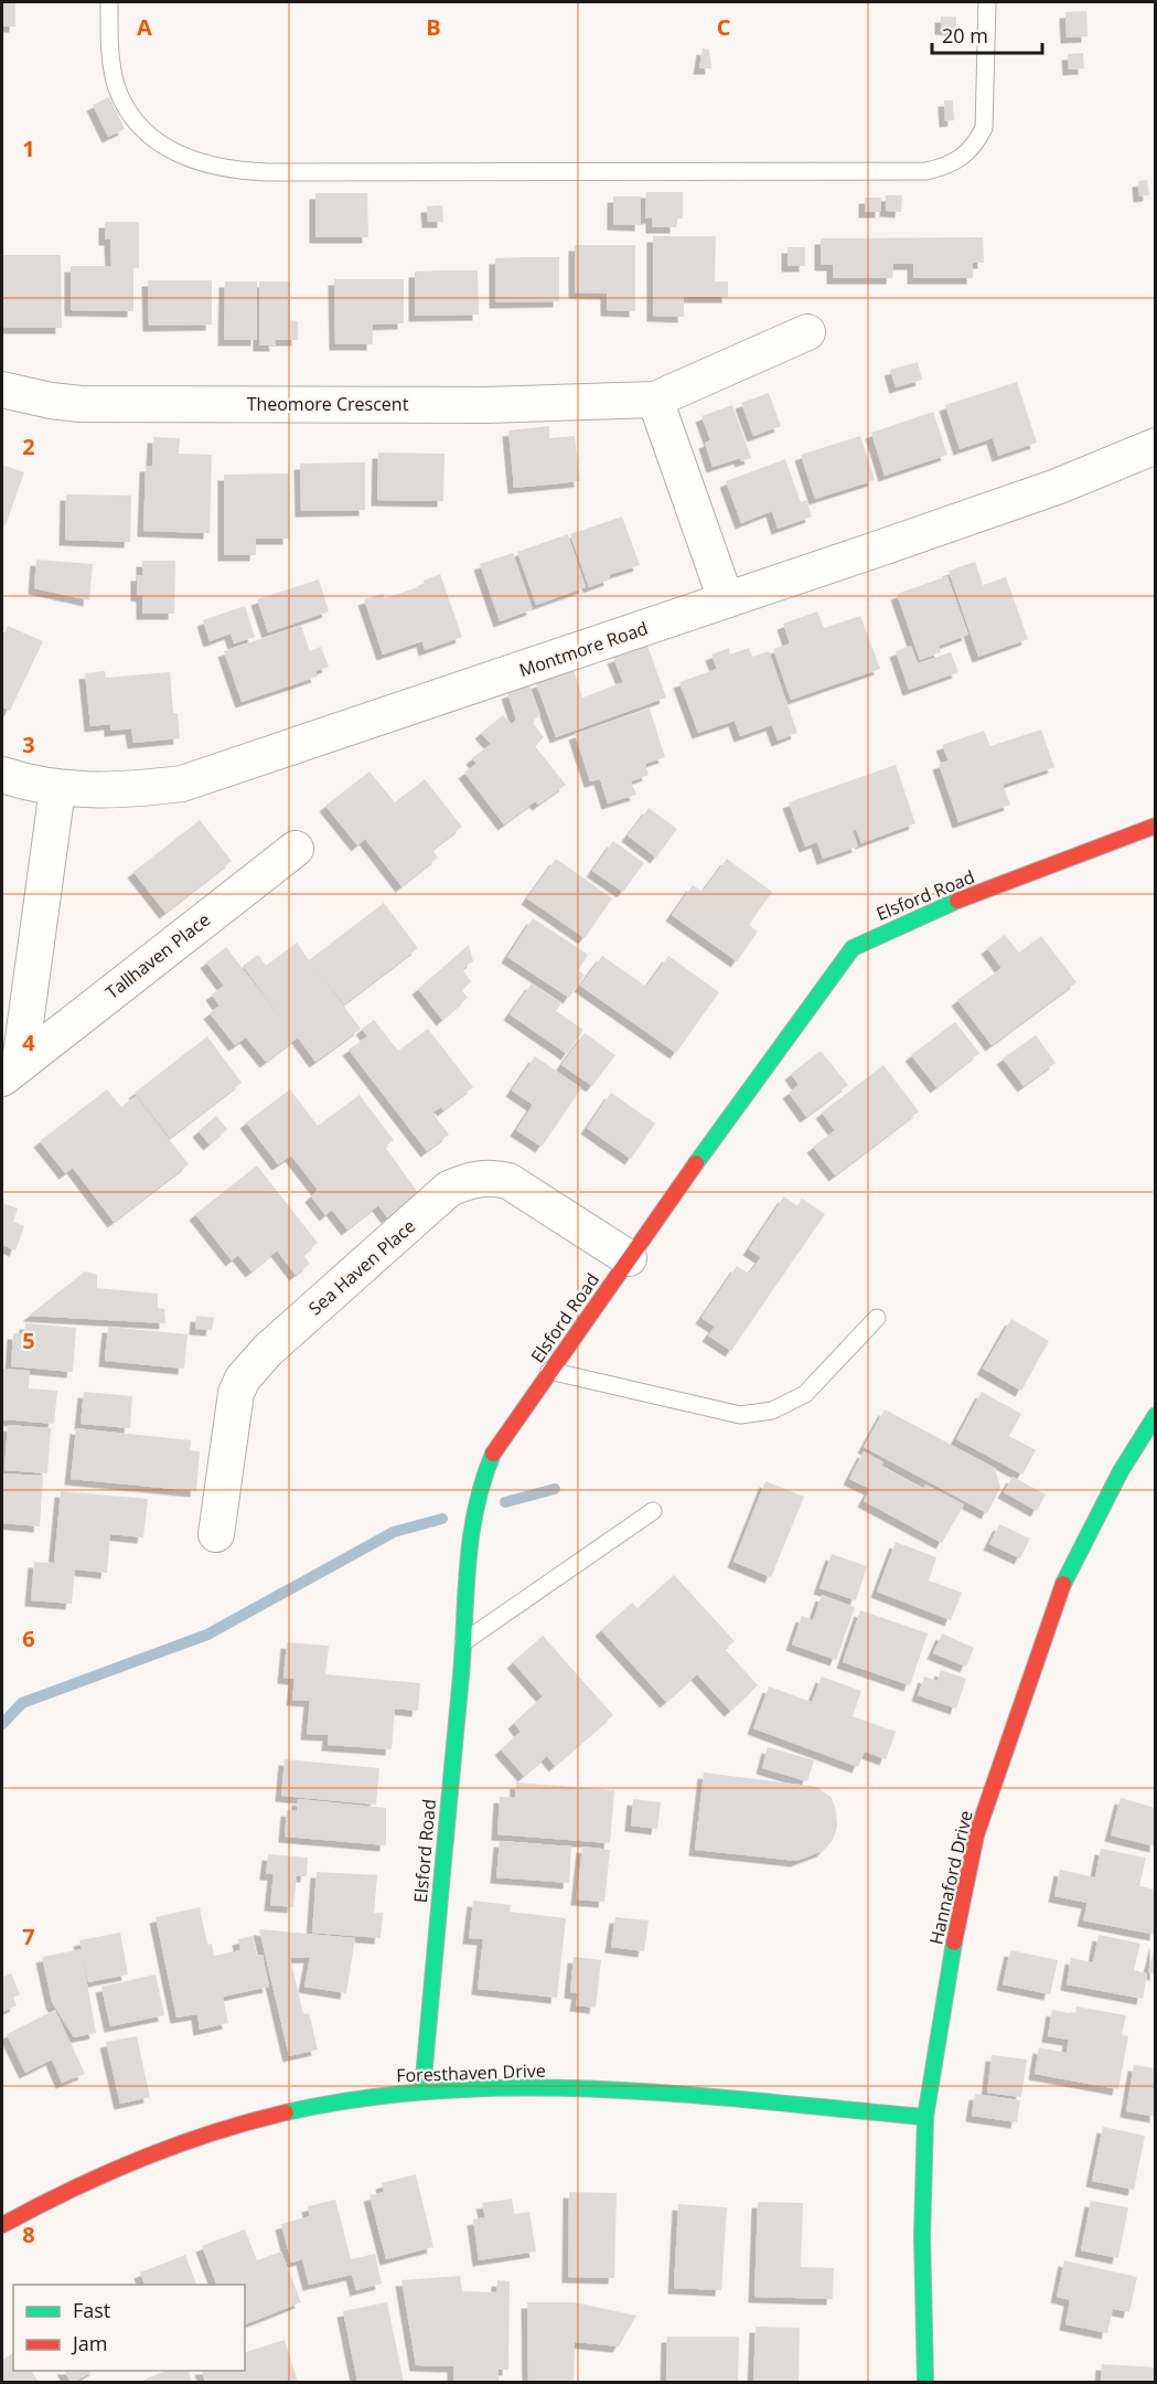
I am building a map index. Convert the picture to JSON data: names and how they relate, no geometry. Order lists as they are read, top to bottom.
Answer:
{
  "streets": {
    "street": [
      "Theomore Crescent",
      "Montmore Road",
      "Elsford Road",
      "Tallhaven Place",
      "Sea Haven Place",
      "Hannaford Drive",
      "Foresthaven Drive"
    ]
  },
  "crossings": [
    ["Montmore Road", "Tallhaven Place"],
    ["Elsford Road", "Sea Haven Place"],
    ["Elsford Road", "Foresthaven Drive"],
    ["Hannaford Drive", "Foresthaven Drive"]
  ],
  "legend": ["Fast", "Jam"],
  "scale_bar": "20 m",
  "grid": {
    "columns": ["A", "B", "C"],
    "rows": [
      "1",
      "2",
      "3",
      "4",
      "5",
      "6",
      "7",
      "8"
    ]
  }
}
